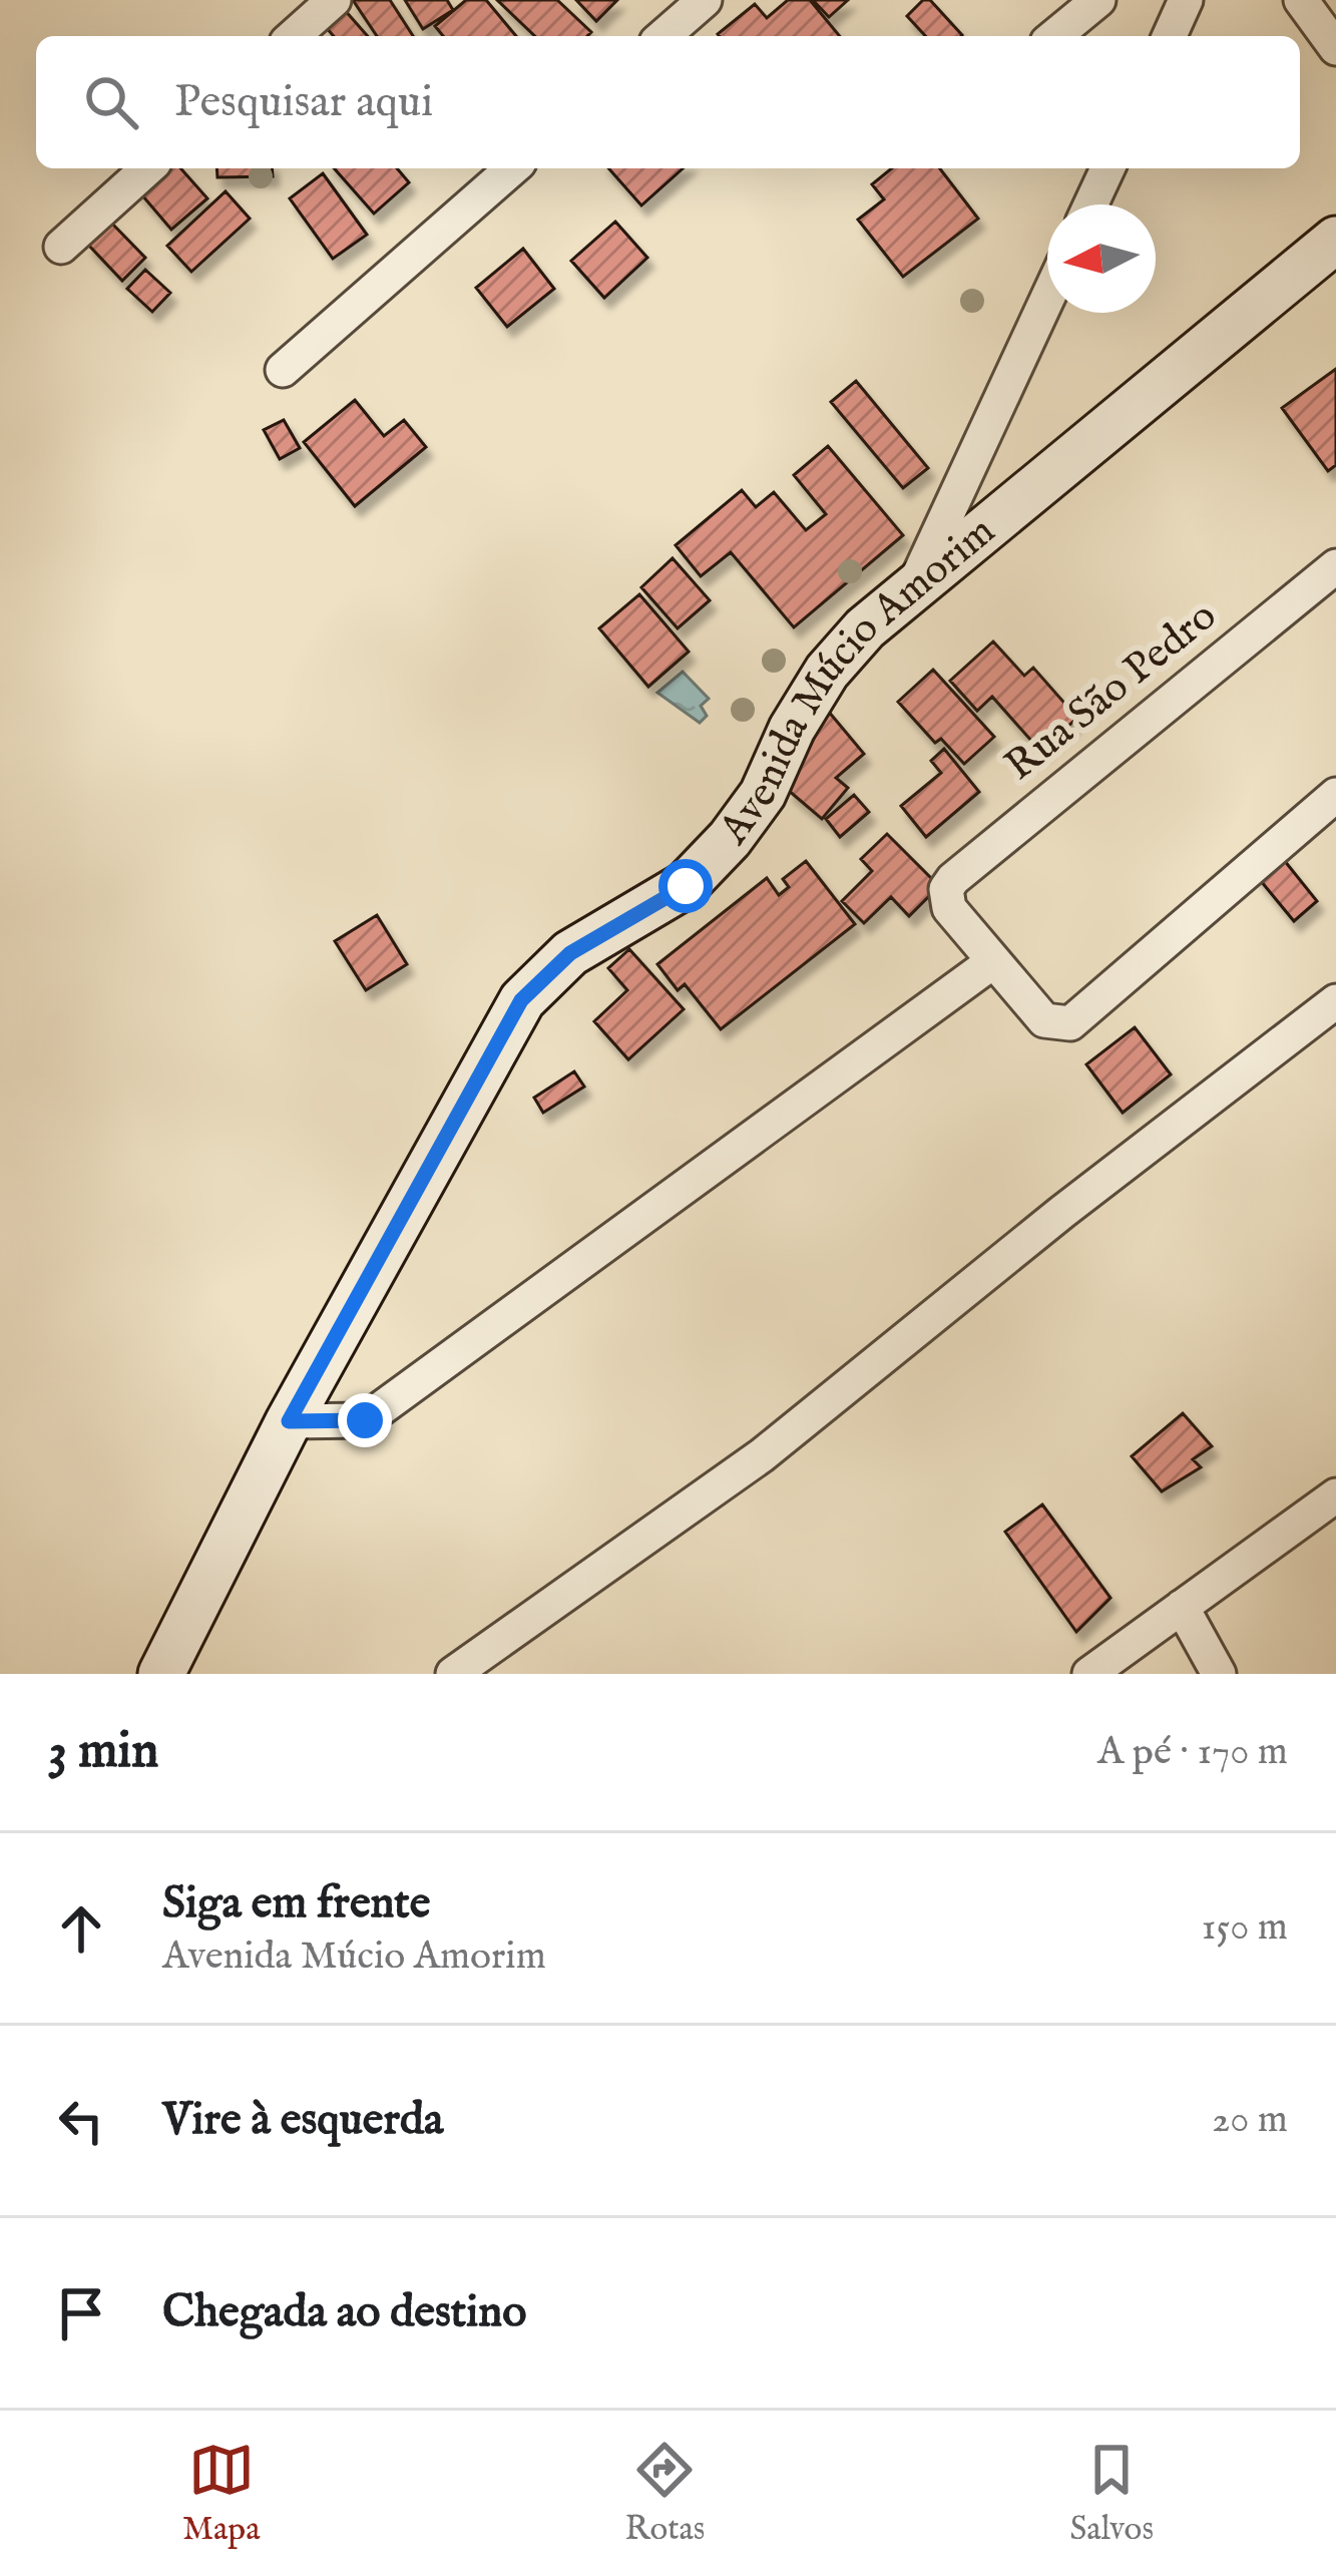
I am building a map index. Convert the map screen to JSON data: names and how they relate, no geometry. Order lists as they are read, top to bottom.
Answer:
{
  "streets": {
    "street": ["Avenida Múcio Amorim", "Rua São Pedro"]
  },
  "north": "left",
  "page": {
    "search": "Pesquisar aqui",
    "heading": ["3 min", "A pé · 170 m"],
    "list": [
      ["Siga em frente", "Avenida Múcio Amorim", "150 m"],
      ["Vire à esquerda", "20 m"],
      "Chegada ao destino"
    ],
    "nav": ["Mapa", "Rotas", "Salvos"]
  }
}
